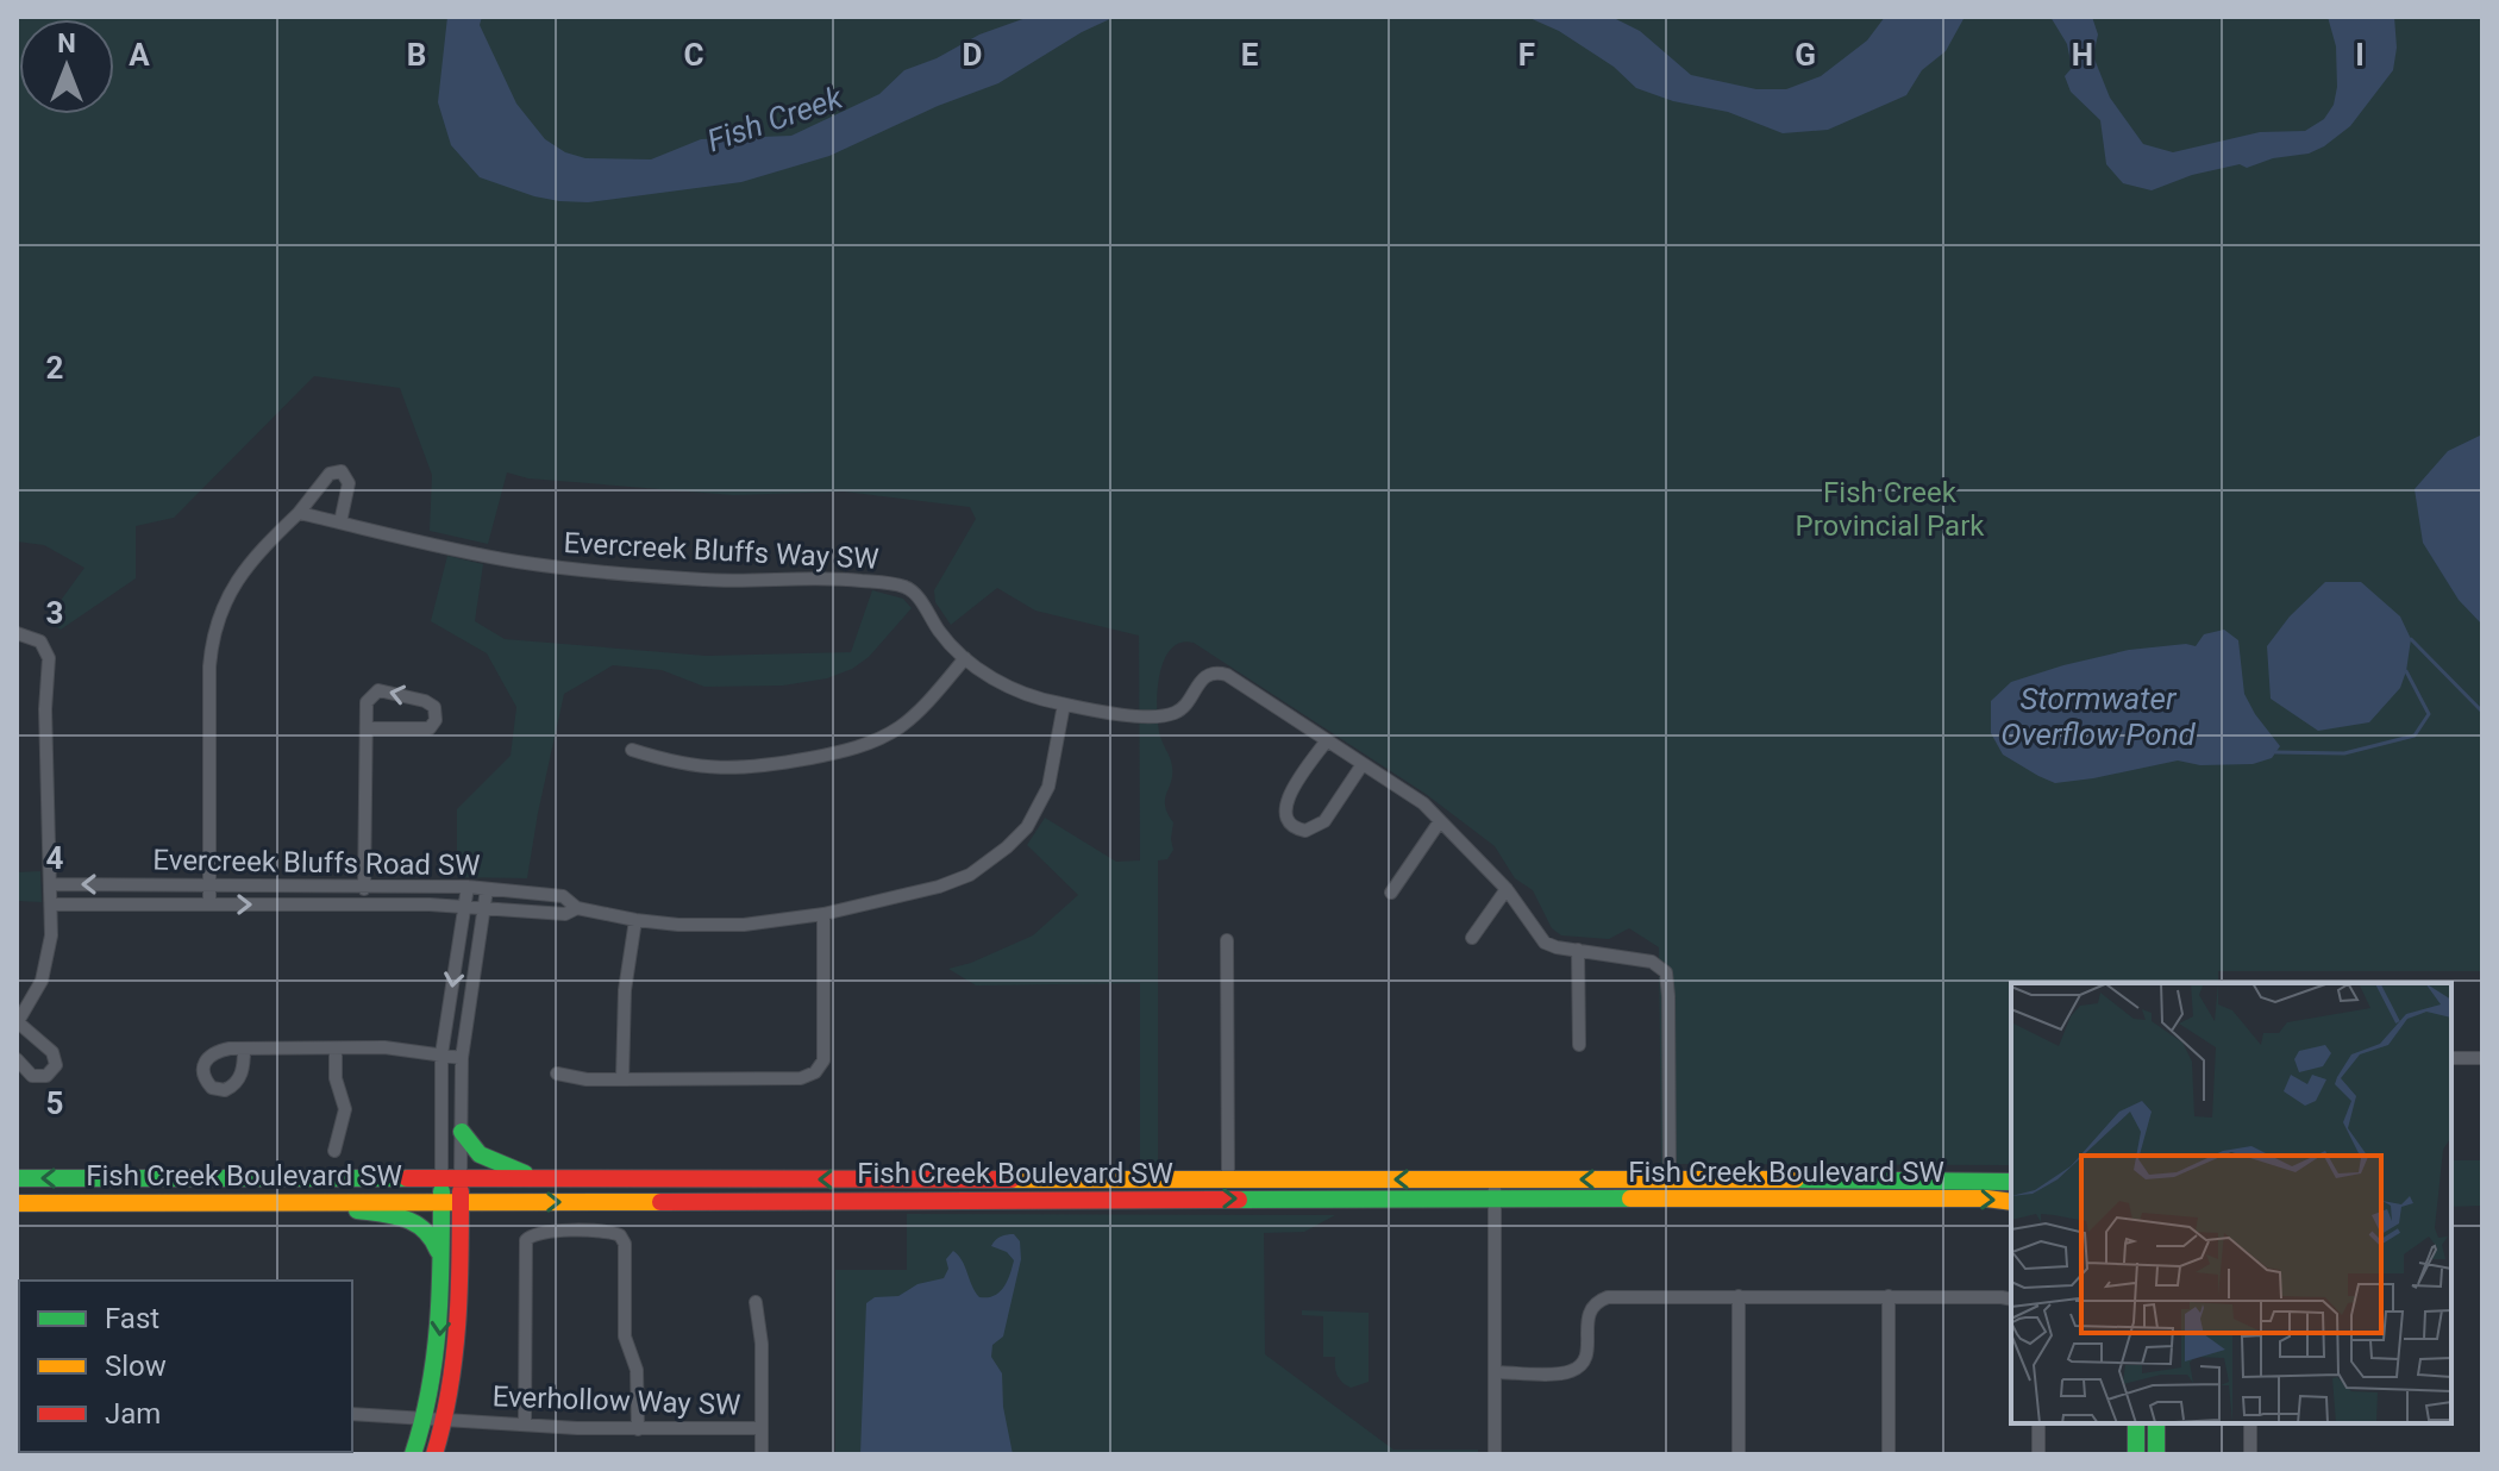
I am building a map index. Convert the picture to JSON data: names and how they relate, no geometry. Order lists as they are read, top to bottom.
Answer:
{
  "streets": {
    "main road": ["Fish Creek Boulevard SW"],
    "street": ["Evercreek Bluffs Way SW", "Evercreek Bluffs Road SW", "Everhollow Way SW"]
  },
  "crossings": [
    ["Evercreek Bluffs Way SW", "Evercreek Bluffs Road SW"]
  ],
  "water": ["Fish Creek", "Stormwater Overflow Pond"],
  "parks": ["Fish Creek Provincial Park"],
  "legend": ["Fast", "Slow", "Jam"],
  "north": "top",
  "grid": {
    "columns": [
      "A",
      "B",
      "C",
      "D",
      "E",
      "F",
      "G",
      "H",
      "I"
    ],
    "rows": [
      "2",
      "3",
      "4",
      "5"
    ]
  }
}
